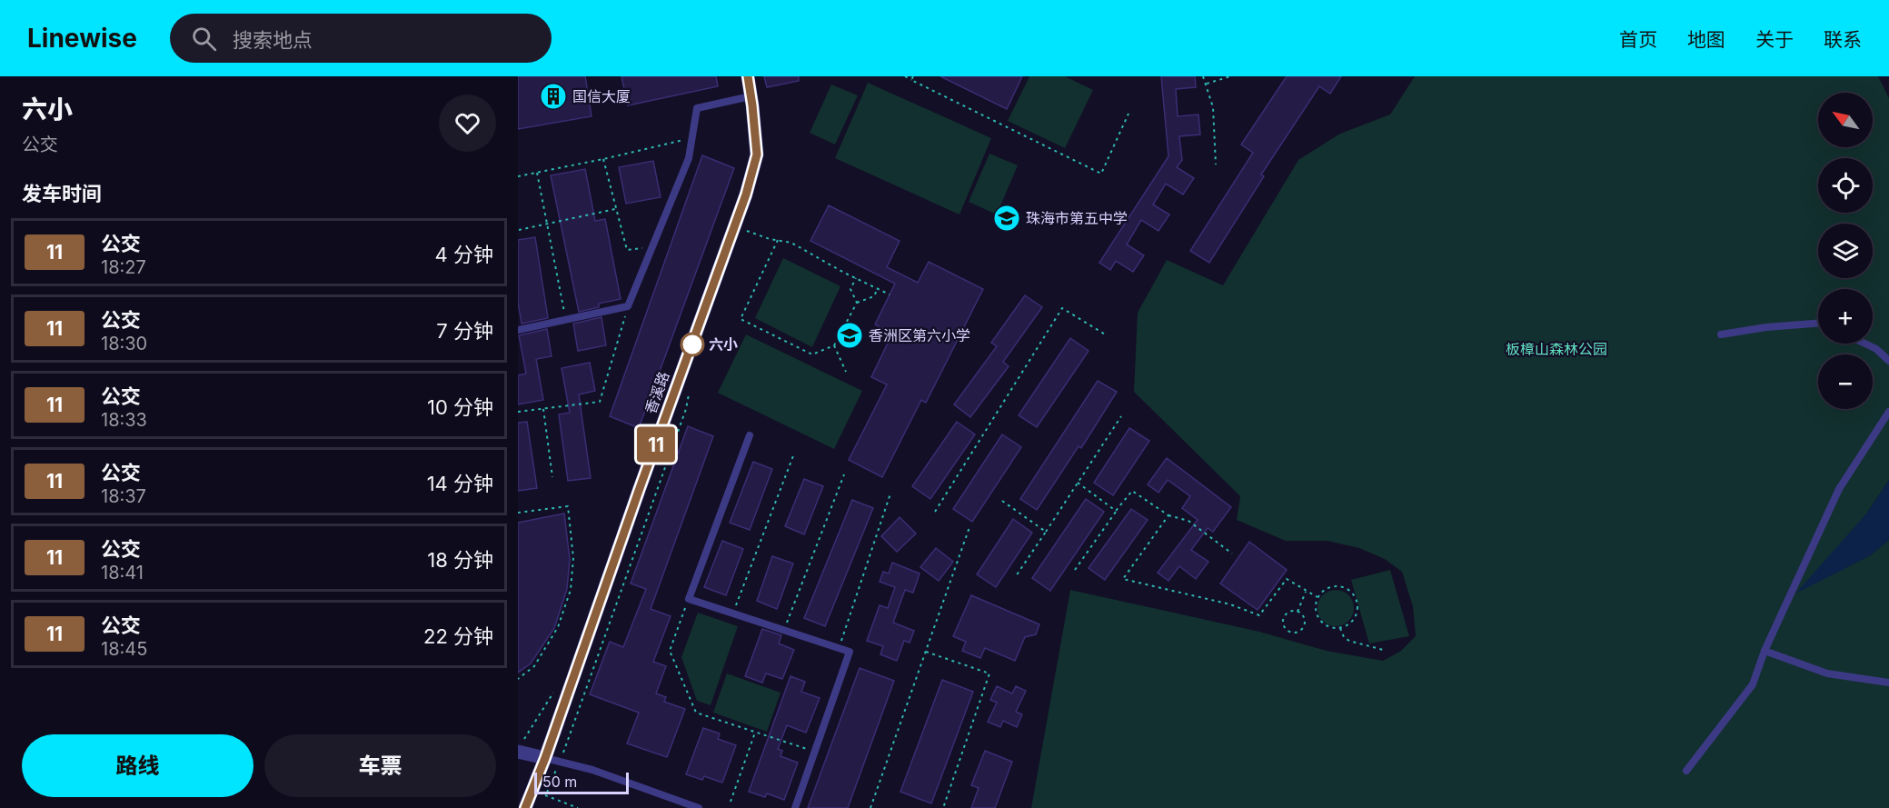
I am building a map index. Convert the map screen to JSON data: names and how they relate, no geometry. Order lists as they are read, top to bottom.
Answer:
{
  "streets": {
    "street": ["香溪路"]
  },
  "parks": ["板樟山森林公园"],
  "places": {
    "building": ["国信大厦"],
    "school or university": ["珠海市第五中学", "香洲区第六小学"],
    "other": ["六小"]
  },
  "lines": ["bus line 11"],
  "scale_bar": "50 m",
  "north": "top left",
  "page": {
    "header": "Linewise",
    "search": "搜索地点",
    "nav": [
      "首页",
      "地图",
      "关于",
      "联系"
    ],
    "heading": [
      ["六小", "公交"],
      "发车时间"
    ],
    "on_map": "11",
    "map_buttons": ["+", "−"],
    "list": [
      {
        "mark": "11",
        "name": "公交",
        "note": "18:27",
        "value": "4 分钟"
      },
      {
        "mark": "11",
        "name": "公交",
        "note": "18:30",
        "value": "7 分钟"
      },
      {
        "mark": "11",
        "name": "公交",
        "note": "18:33",
        "value": "10 分钟"
      },
      {
        "mark": "11",
        "name": "公交",
        "note": "18:37",
        "value": "14 分钟"
      },
      {
        "mark": "11",
        "name": "公交",
        "note": "18:41",
        "value": "18 分钟"
      },
      {
        "mark": "11",
        "name": "公交",
        "note": "18:45",
        "value": "22 分钟"
      }
    ],
    "buttons": ["路线", "车票"],
    "scale": "50 m"
  }
}
